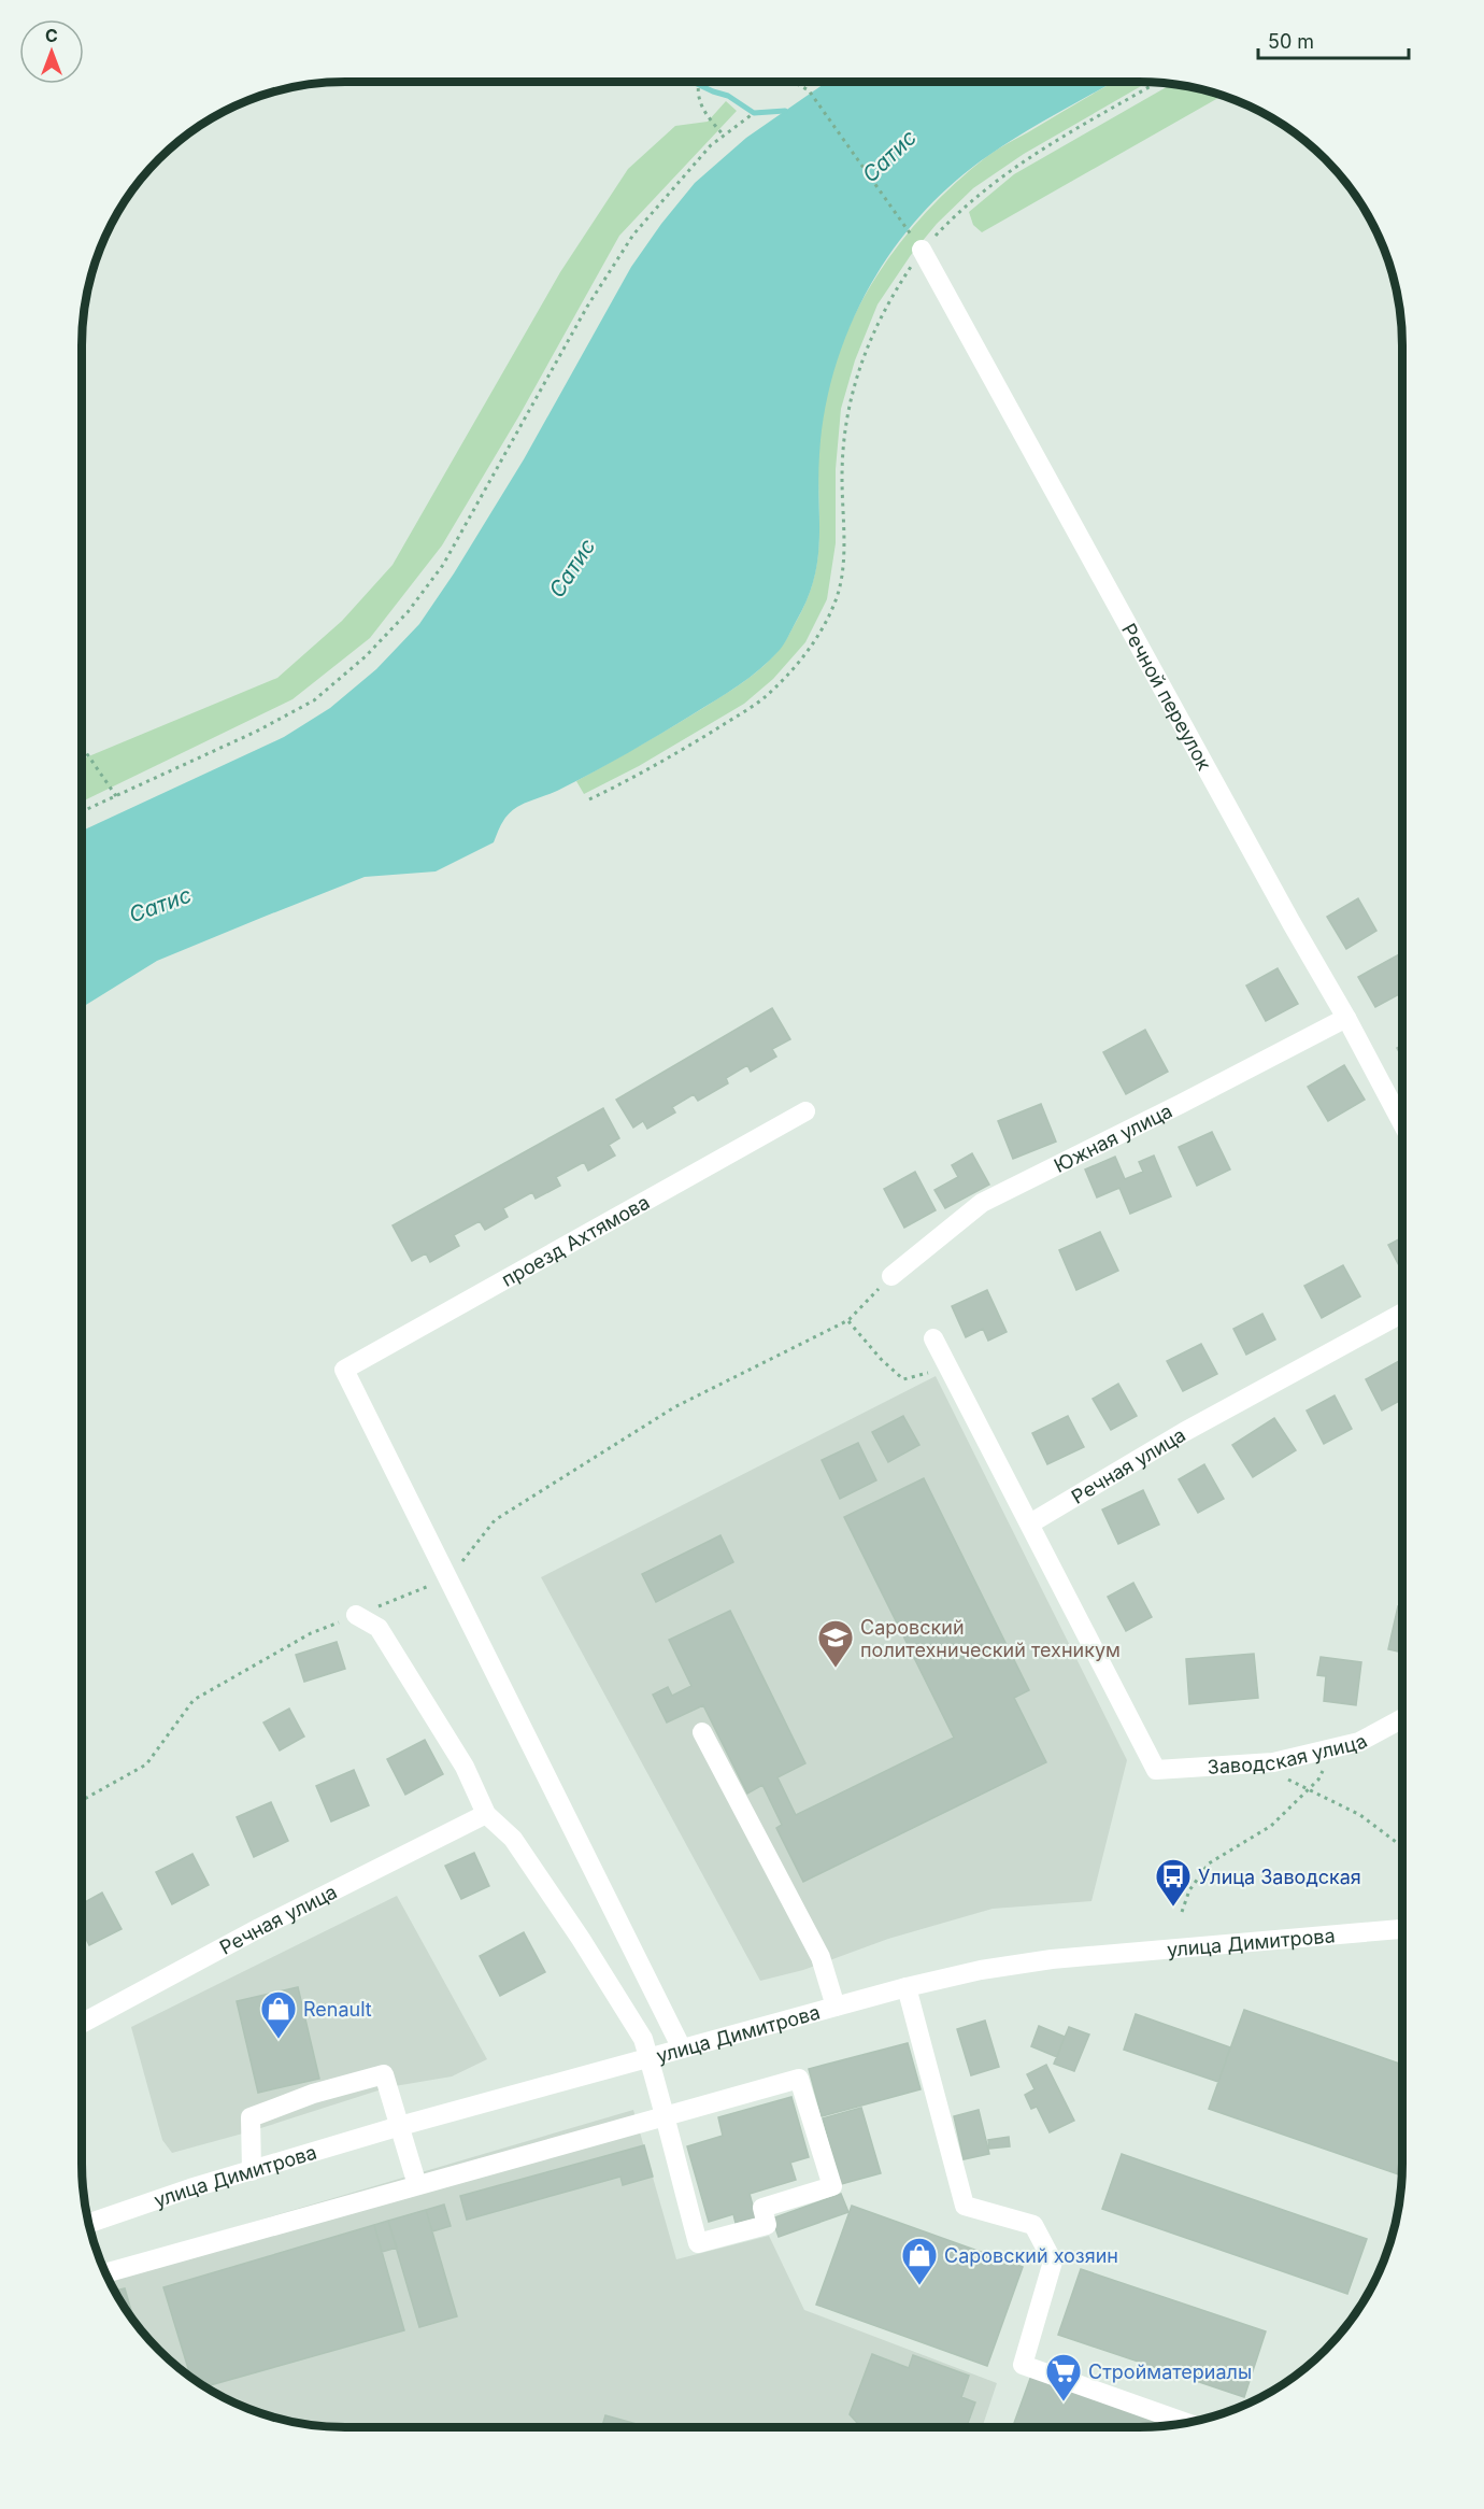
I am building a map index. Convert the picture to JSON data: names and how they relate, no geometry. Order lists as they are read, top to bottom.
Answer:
{
  "streets": {
    "street": [
      "Речной переулок",
      "Южная улица",
      "проезд Ахтямова",
      "Речная улица",
      "Заводская улица",
      "улица Димитрова"
    ]
  },
  "crossings": [
    ["Речной переулок", "Южная улица"],
    ["Речная улица", "Заводская улица"]
  ],
  "water": ["Сатис"],
  "places": {
    "school or university": ["Саровский политехнический техникум"],
    "bus stop": ["Улица Заводская"],
    "shop": ["Renault", "Саровский хозяин"],
    "supermarket": ["Стройматериалы"]
  },
  "scale_bar": "50 m",
  "north": "top"
}
